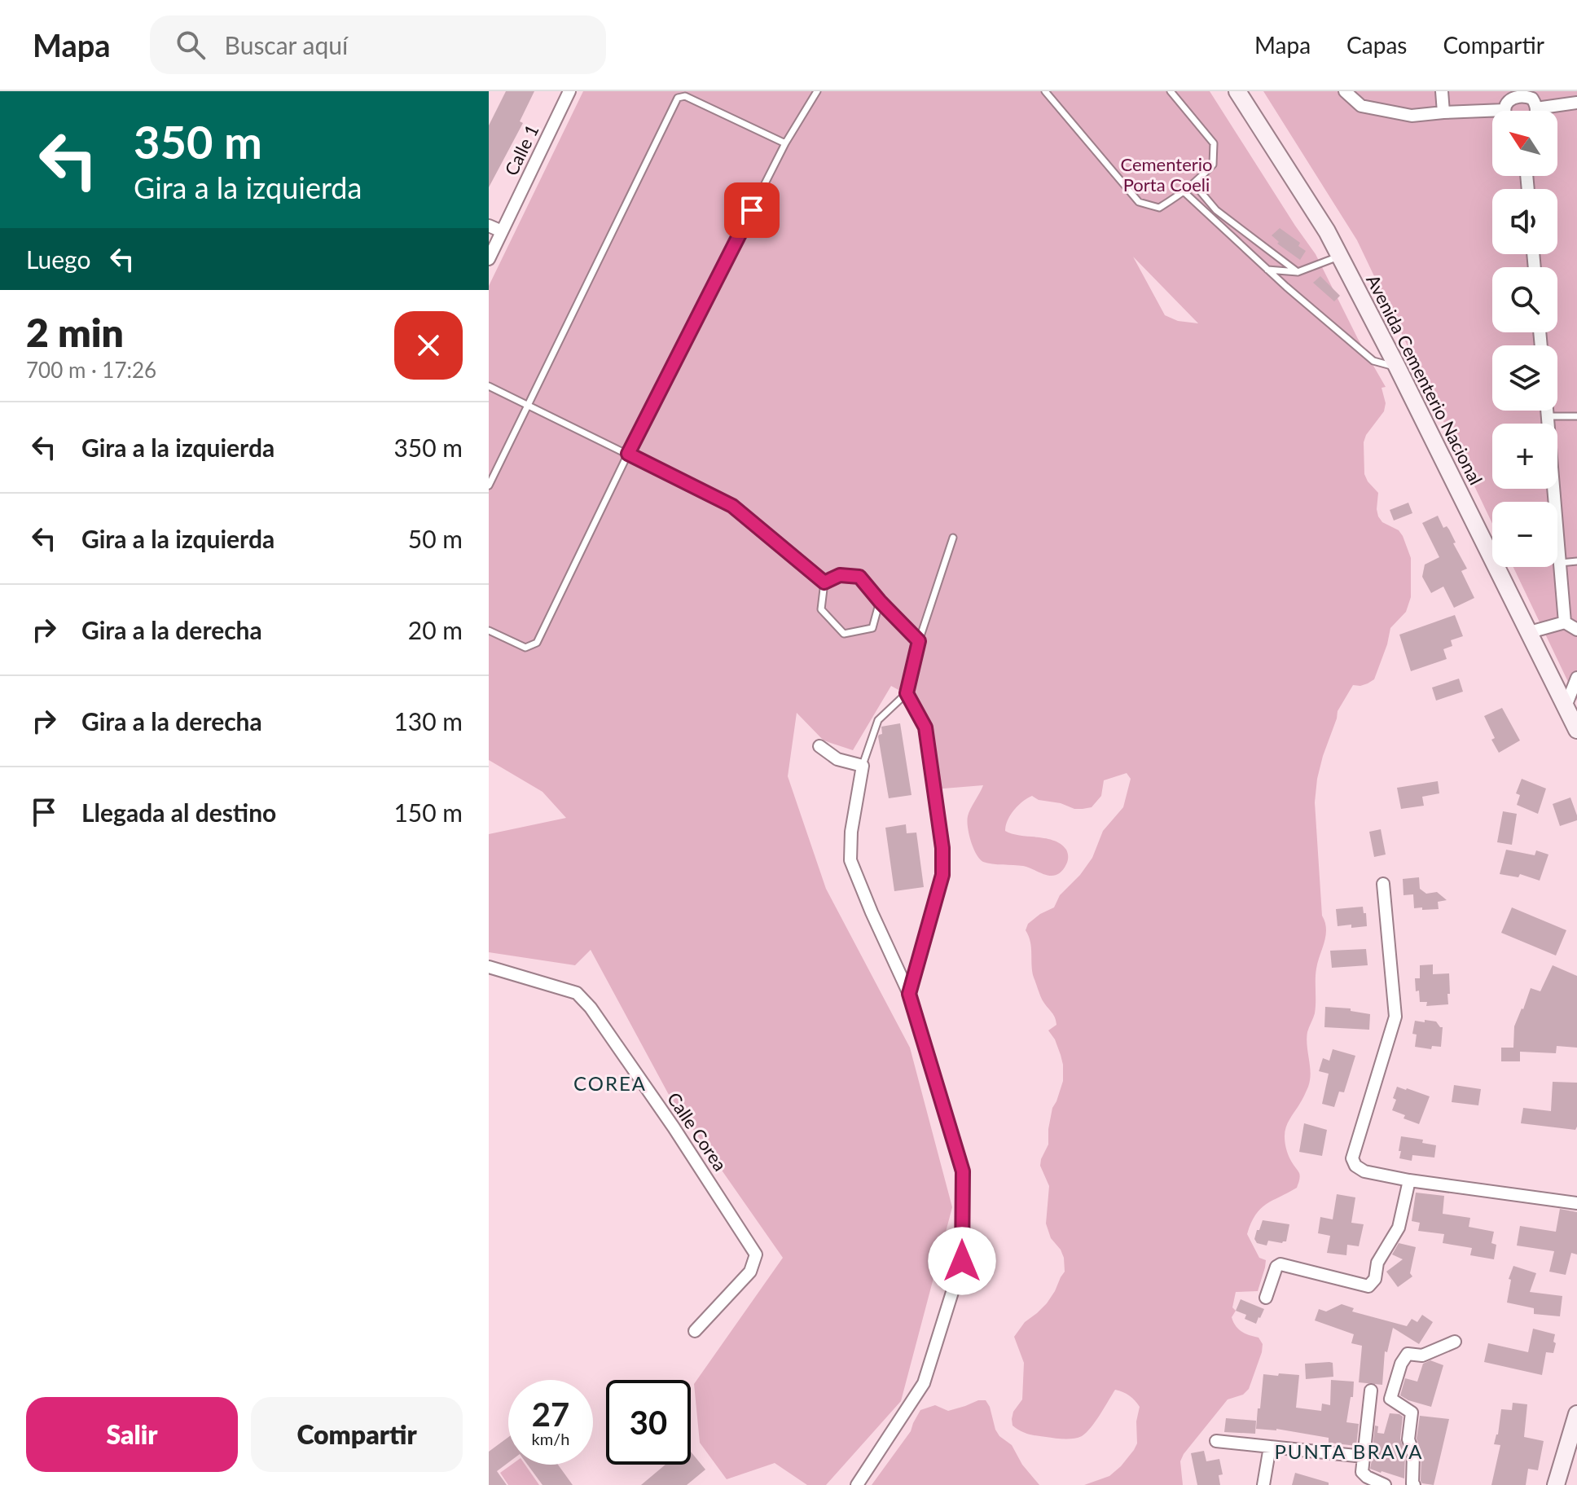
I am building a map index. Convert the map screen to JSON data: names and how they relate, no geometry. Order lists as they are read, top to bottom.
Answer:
{
  "streets": {
    "street": ["Calle 1", "Avenida Cementerio Nacional", "Calle Corea"]
  },
  "districts": ["COREA", "PUNTA BRAVA"],
  "parks": ["Cementerio Porta Coeli"],
  "north": "top left",
  "page": {
    "header": "Mapa",
    "search": "Buscar aquí",
    "nav": ["Mapa", "Capas", "Compartir"],
    "turn": ["350 m", "Gira a la izquierda"],
    "map_buttons": ["+", "−"],
    "then": "Luego",
    "heading": ["2 min", "700 m · 17:26"],
    "list": [
      {
        "name": "Gira a la izquierda",
        "value": "350 m"
      },
      {
        "name": "Gira a la izquierda",
        "value": "50 m"
      },
      {
        "name": "Gira a la derecha",
        "value": "20 m"
      },
      {
        "name": "Gira a la derecha",
        "value": "130 m"
      },
      {
        "name": "Llegada al destino",
        "value": "150 m"
      }
    ],
    "speed": "27 km/h",
    "limit": "30",
    "buttons": ["Salir", "Compartir"]
  }
}
